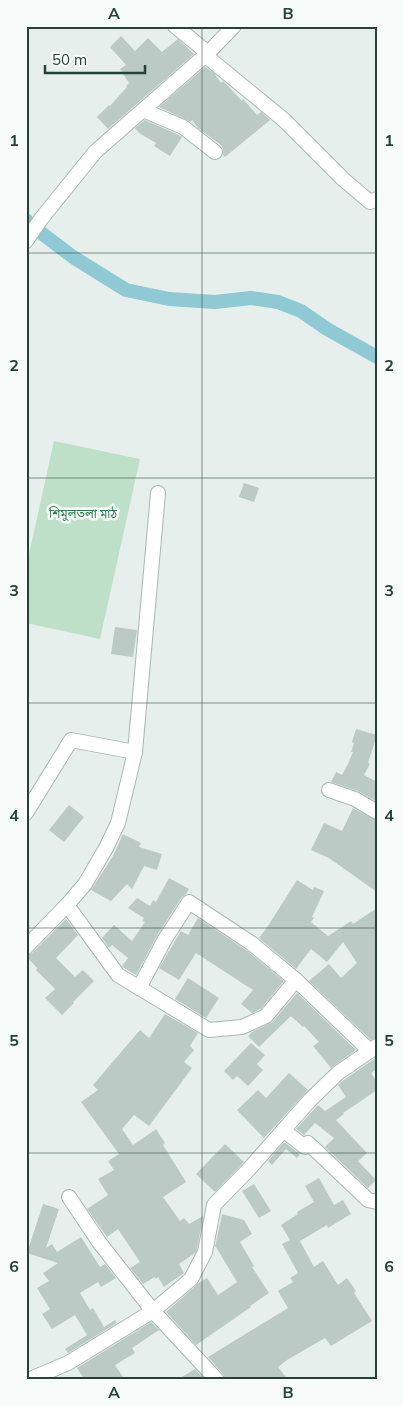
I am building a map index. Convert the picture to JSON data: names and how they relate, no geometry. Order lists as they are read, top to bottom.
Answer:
{
  "parks": ["শিমুলতলা মাঠ"],
  "scale_bar": "50 m",
  "grid": {
    "columns": ["A", "B"],
    "rows": [
      "1",
      "2",
      "3",
      "4",
      "5",
      "6"
    ]
  }
}
